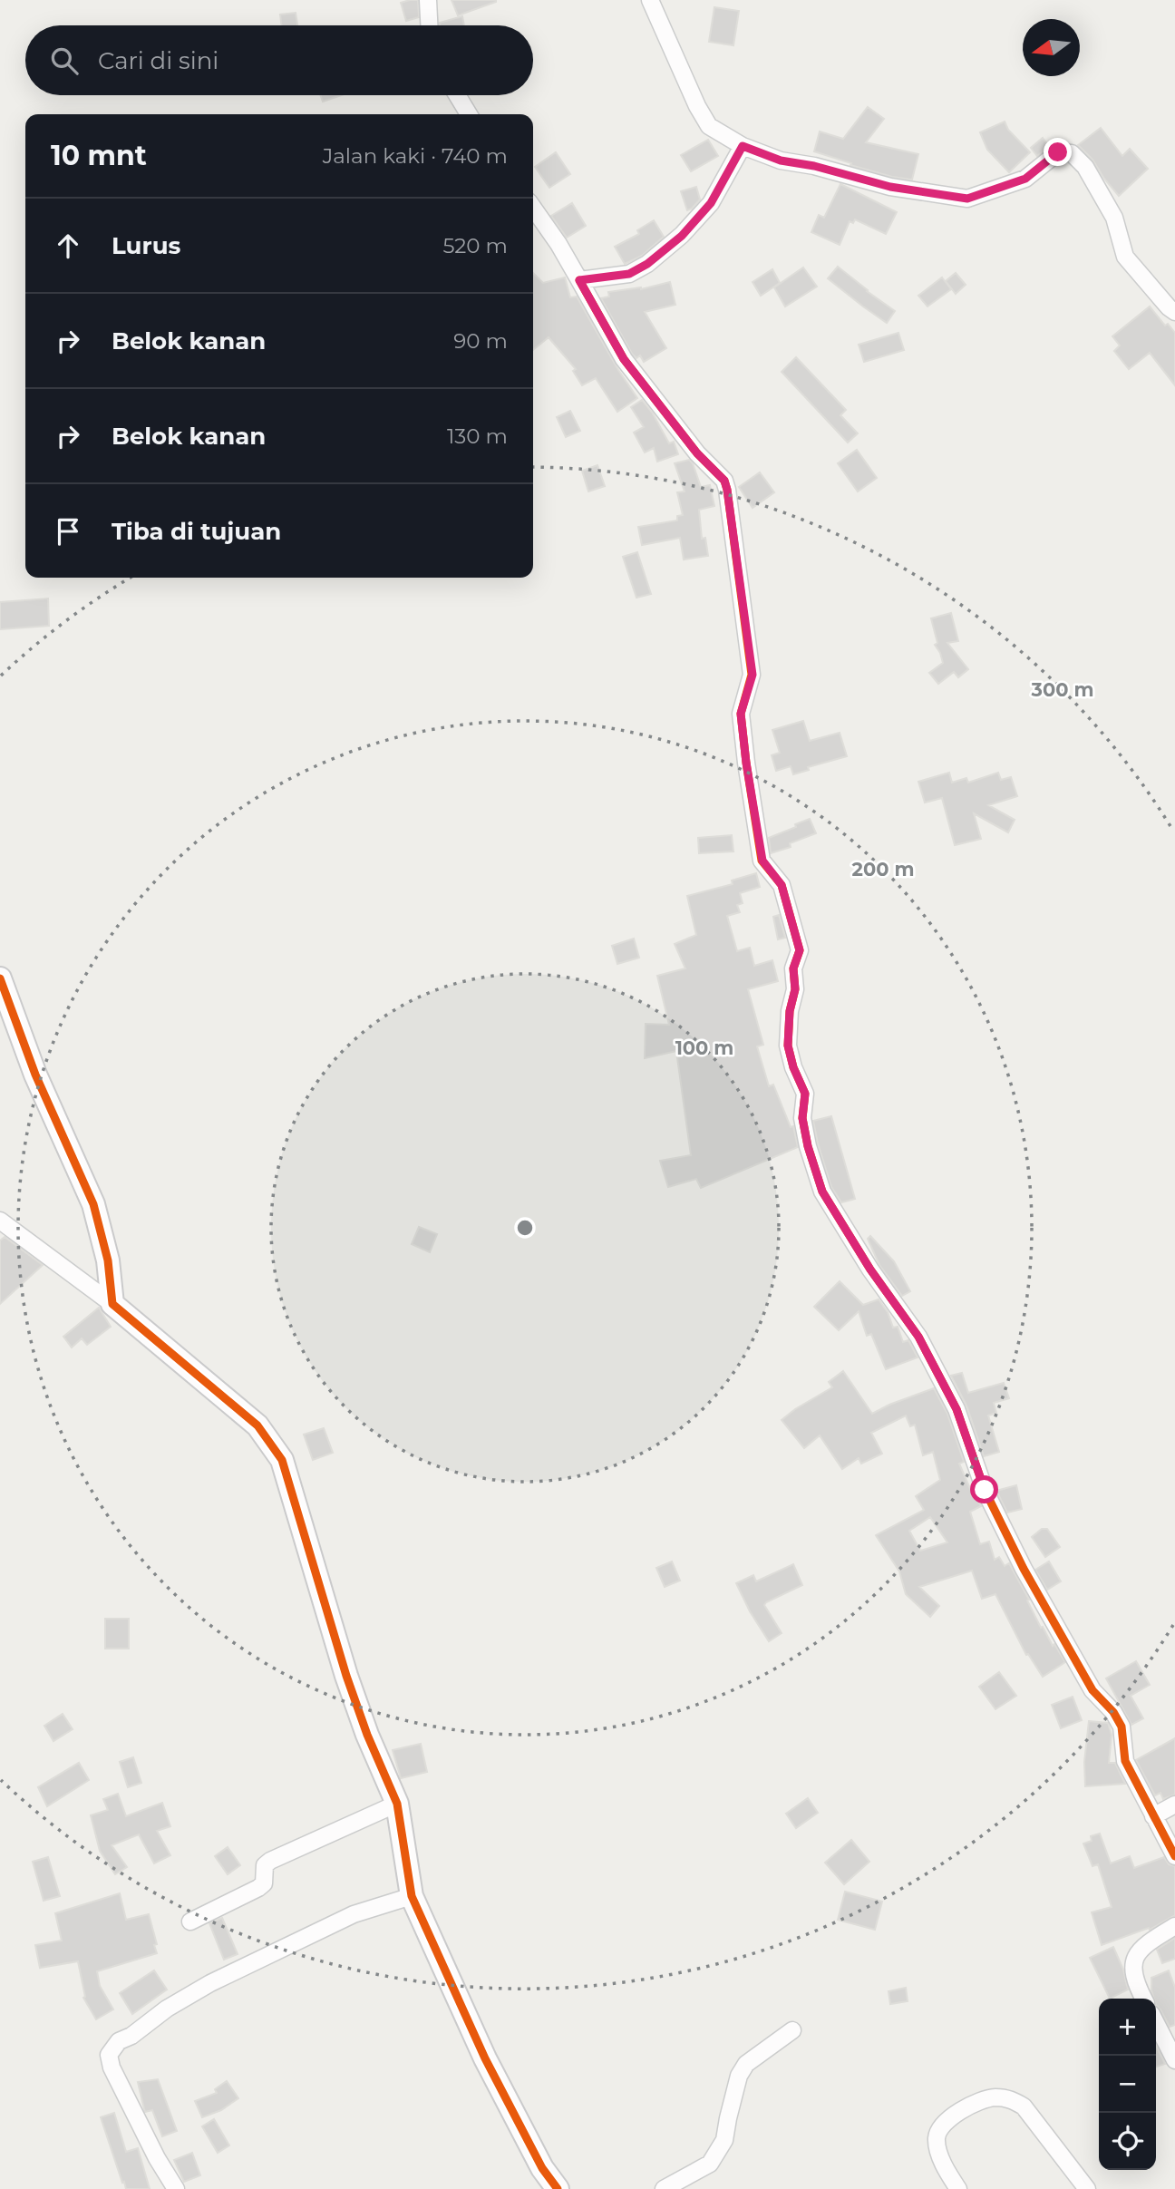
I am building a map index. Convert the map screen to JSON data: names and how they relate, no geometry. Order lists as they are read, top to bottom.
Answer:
{
  "north": "left",
  "page": {
    "search": "Cari di sini",
    "heading": ["10 mnt", "Jalan kaki · 740 m"],
    "list": [
      ["Lurus", "520 m"],
      ["Belok kanan", "90 m"],
      ["Belok kanan", "130 m"],
      "Tiba di tujuan"
    ],
    "map_buttons": ["+", "−"]
  },
  "rings": ["300 m", "200 m", "100 m"]
}
